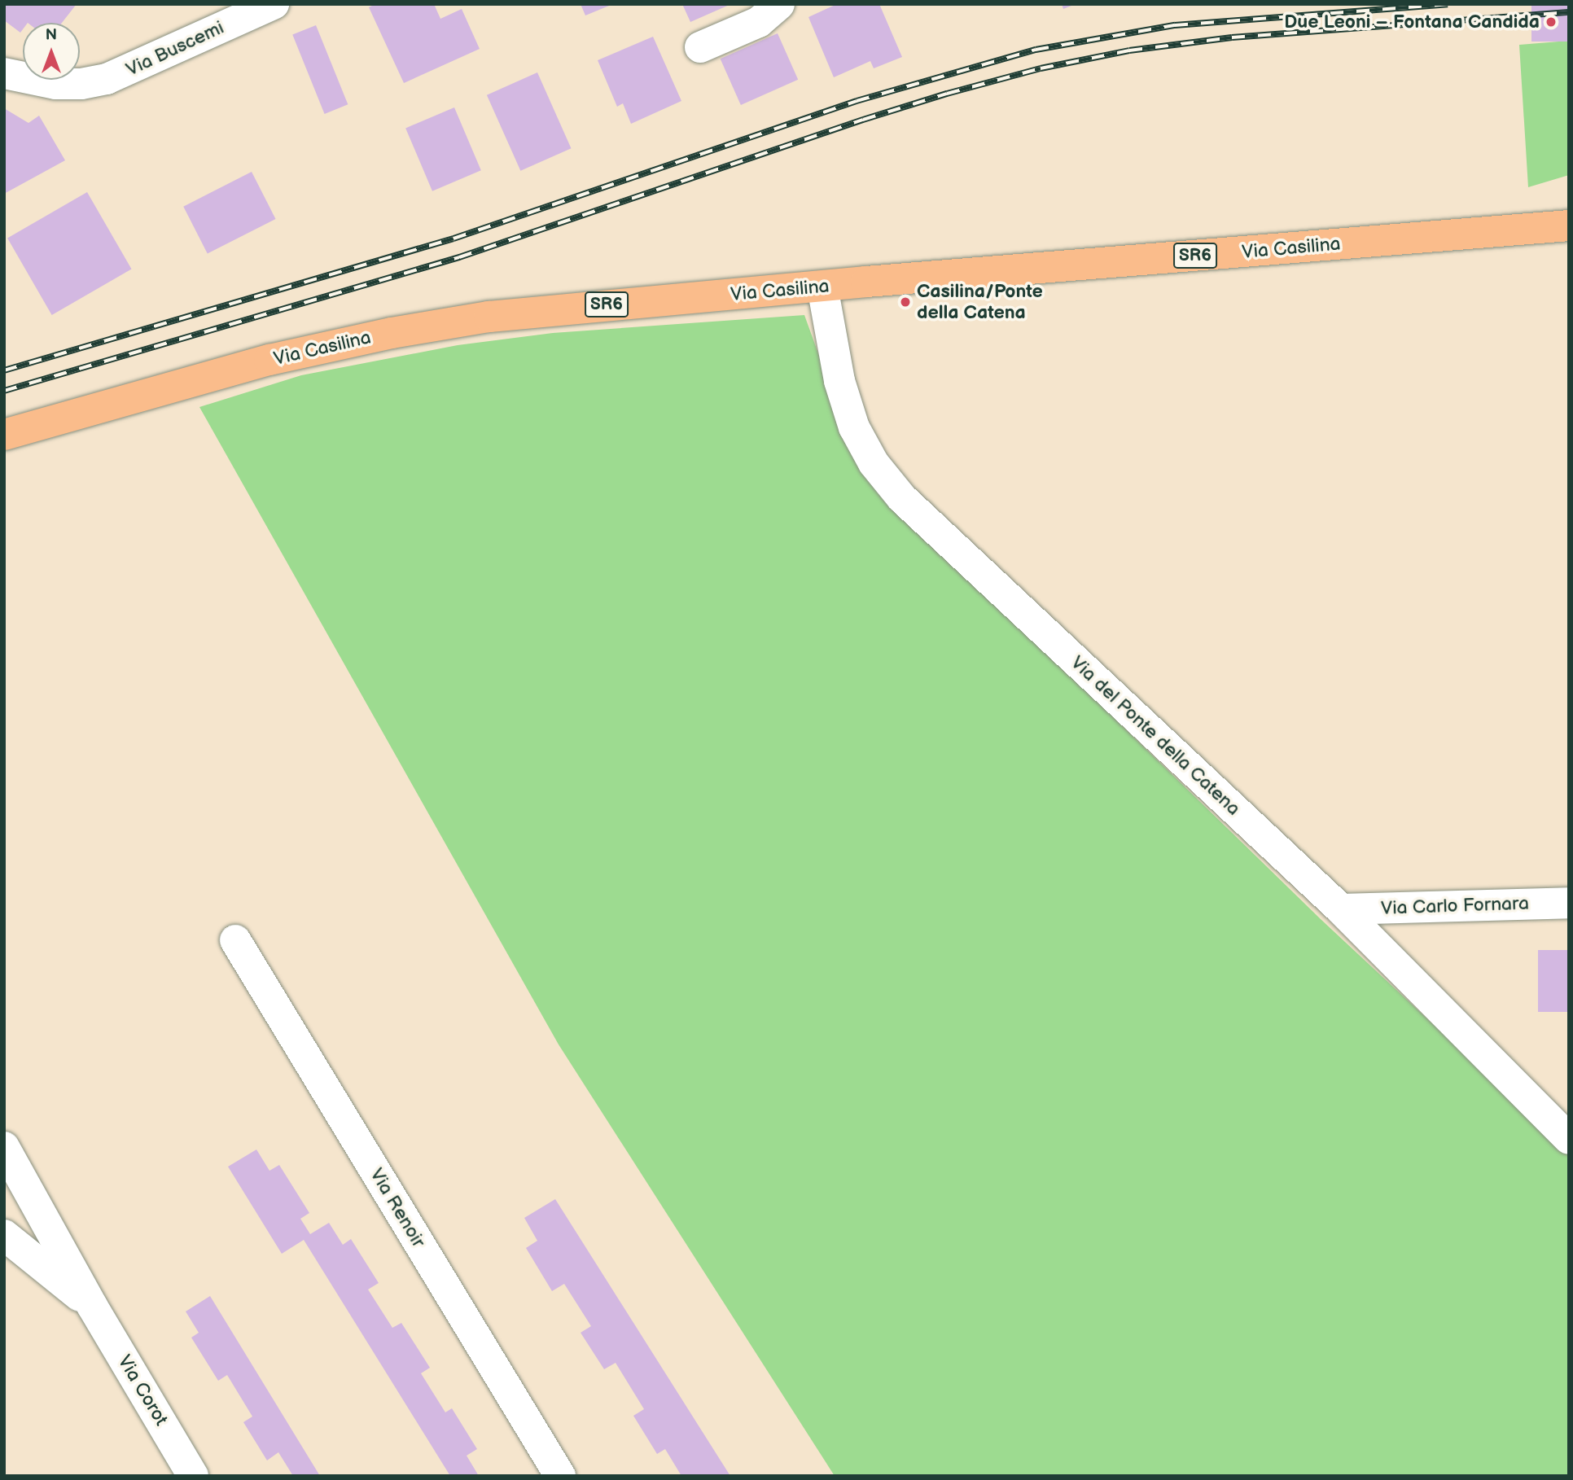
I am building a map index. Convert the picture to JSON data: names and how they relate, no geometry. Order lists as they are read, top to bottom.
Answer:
{
  "streets": {
    "main road": ["Via Casilina", "SR6"],
    "street": [
      "Via Buscemi",
      "Via del Ponte della Catena",
      "Via Carlo Fornara",
      "Via Renoir",
      "Via Corot"
    ]
  },
  "crossings": [
    ["Via Casilina", "Via del Ponte della Catena"],
    ["Via del Ponte della Catena", "Via Carlo Fornara"]
  ],
  "places": ["Due Leoni – Fontana Candida", "Casilina/Ponte della Catena"],
  "north": "top"
}
